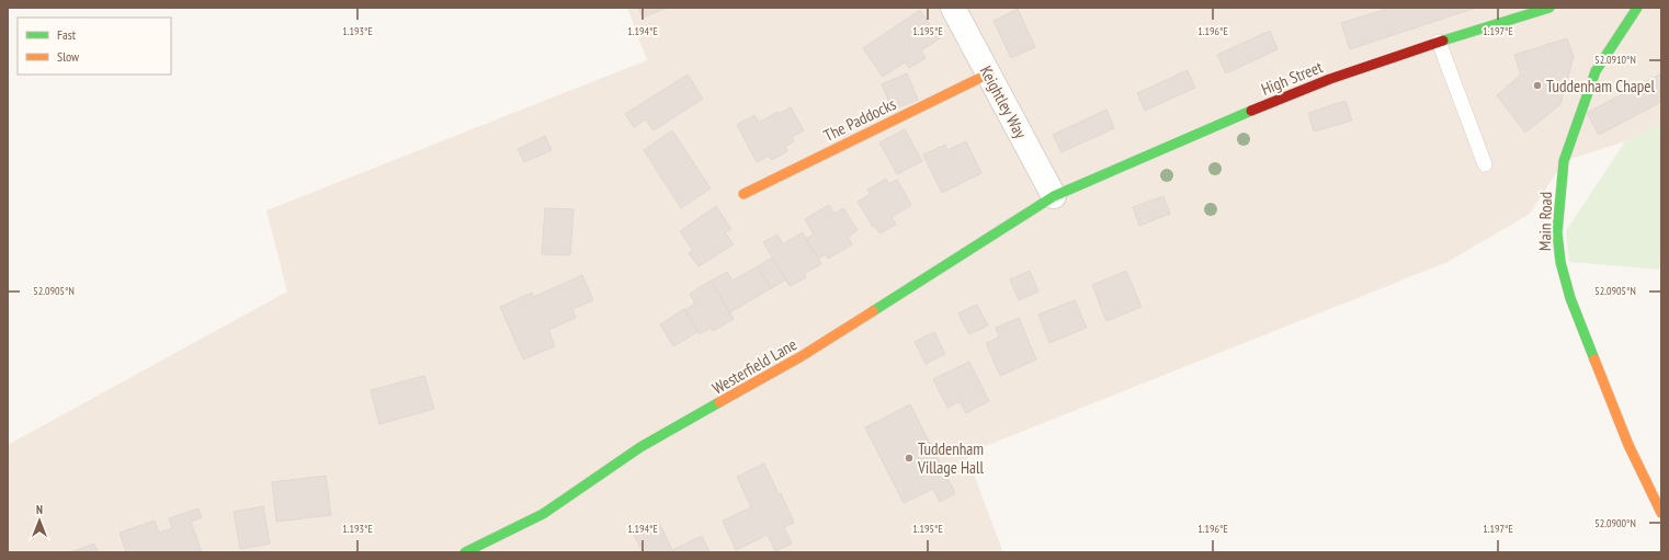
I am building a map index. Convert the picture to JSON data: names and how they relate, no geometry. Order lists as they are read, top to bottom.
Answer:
{
  "streets": {
    "street": [
      "High Street",
      "Keightley Way",
      "The Paddocks",
      "Main Road",
      "Westerfield Lane"
    ]
  },
  "crossings": [
    ["High Street", "Keightley Way"],
    ["High Street", "Westerfield Lane"],
    ["Keightley Way", "The Paddocks"],
    ["Keightley Way", "Westerfield Lane"]
  ],
  "places": ["Tuddenham Chapel", "Tuddenham Village Hall"],
  "legend": ["Fast", "Slow"],
  "north": "top",
  "coordinates": [
    "1.193°E",
    "1.194°E",
    "1.195°E",
    "1.196°E",
    "1.197°E",
    "52.0910°N",
    "52.0905°N",
    "52.0900°N"
  ]
}
